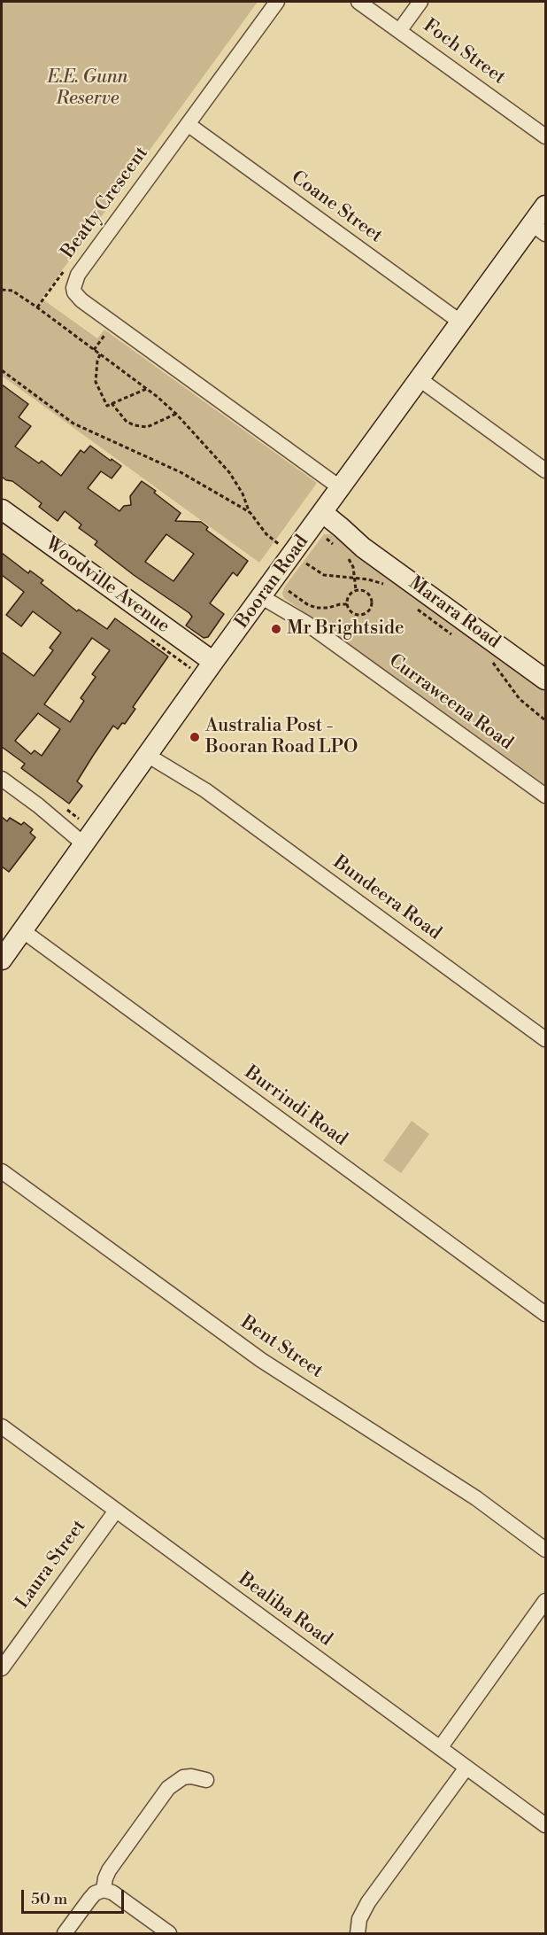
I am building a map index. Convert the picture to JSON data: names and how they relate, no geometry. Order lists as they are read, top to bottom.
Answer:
{
  "streets": {
    "street": [
      "Foch Street",
      "Beatty Crescent",
      "Coane Street",
      "Booran Road",
      "Woodville Avenue",
      "Marara Road",
      "Curraweena Road",
      "Bundeera Road",
      "Burrindi Road",
      "Bent Street",
      "Laura Street",
      "Bealiba Road"
    ]
  },
  "crossings": [
    ["Beatty Crescent", "Coane Street"],
    ["Beatty Crescent", "Booran Road"],
    ["Coane Street", "Booran Road"],
    ["Booran Road", "Woodville Avenue"],
    ["Booran Road", "Marara Road"],
    ["Booran Road", "Curraweena Road"],
    ["Booran Road", "Bundeera Road"],
    ["Booran Road", "Burrindi Road"],
    ["Laura Street", "Bealiba Road"]
  ],
  "parks": ["E.E. Gunn Reserve"],
  "places": ["Mr Brightside", "Australia Post - Booran Road LPO"],
  "scale_bar": "50 m"
}
